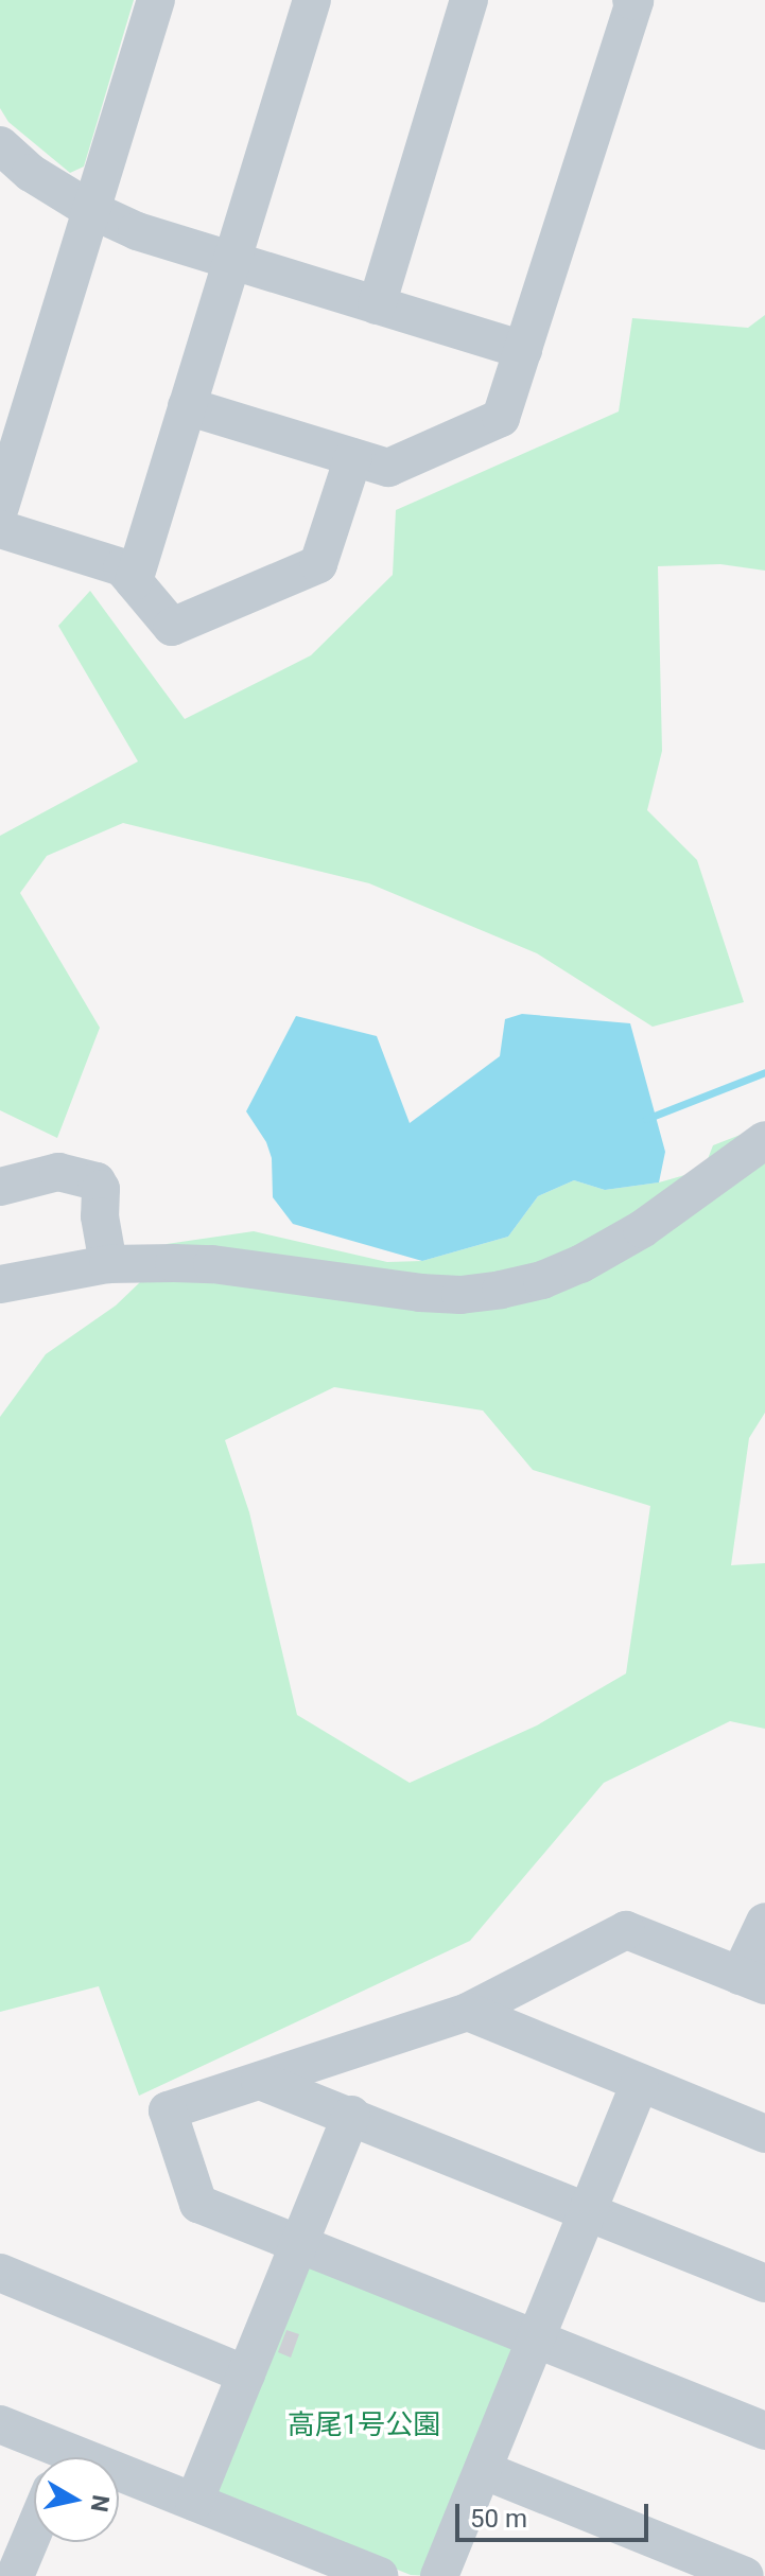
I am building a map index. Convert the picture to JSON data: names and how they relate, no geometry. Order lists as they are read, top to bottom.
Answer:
{
  "parks": ["高尾1号公園"],
  "scale_bar": "50 m",
  "north": "right"
}
